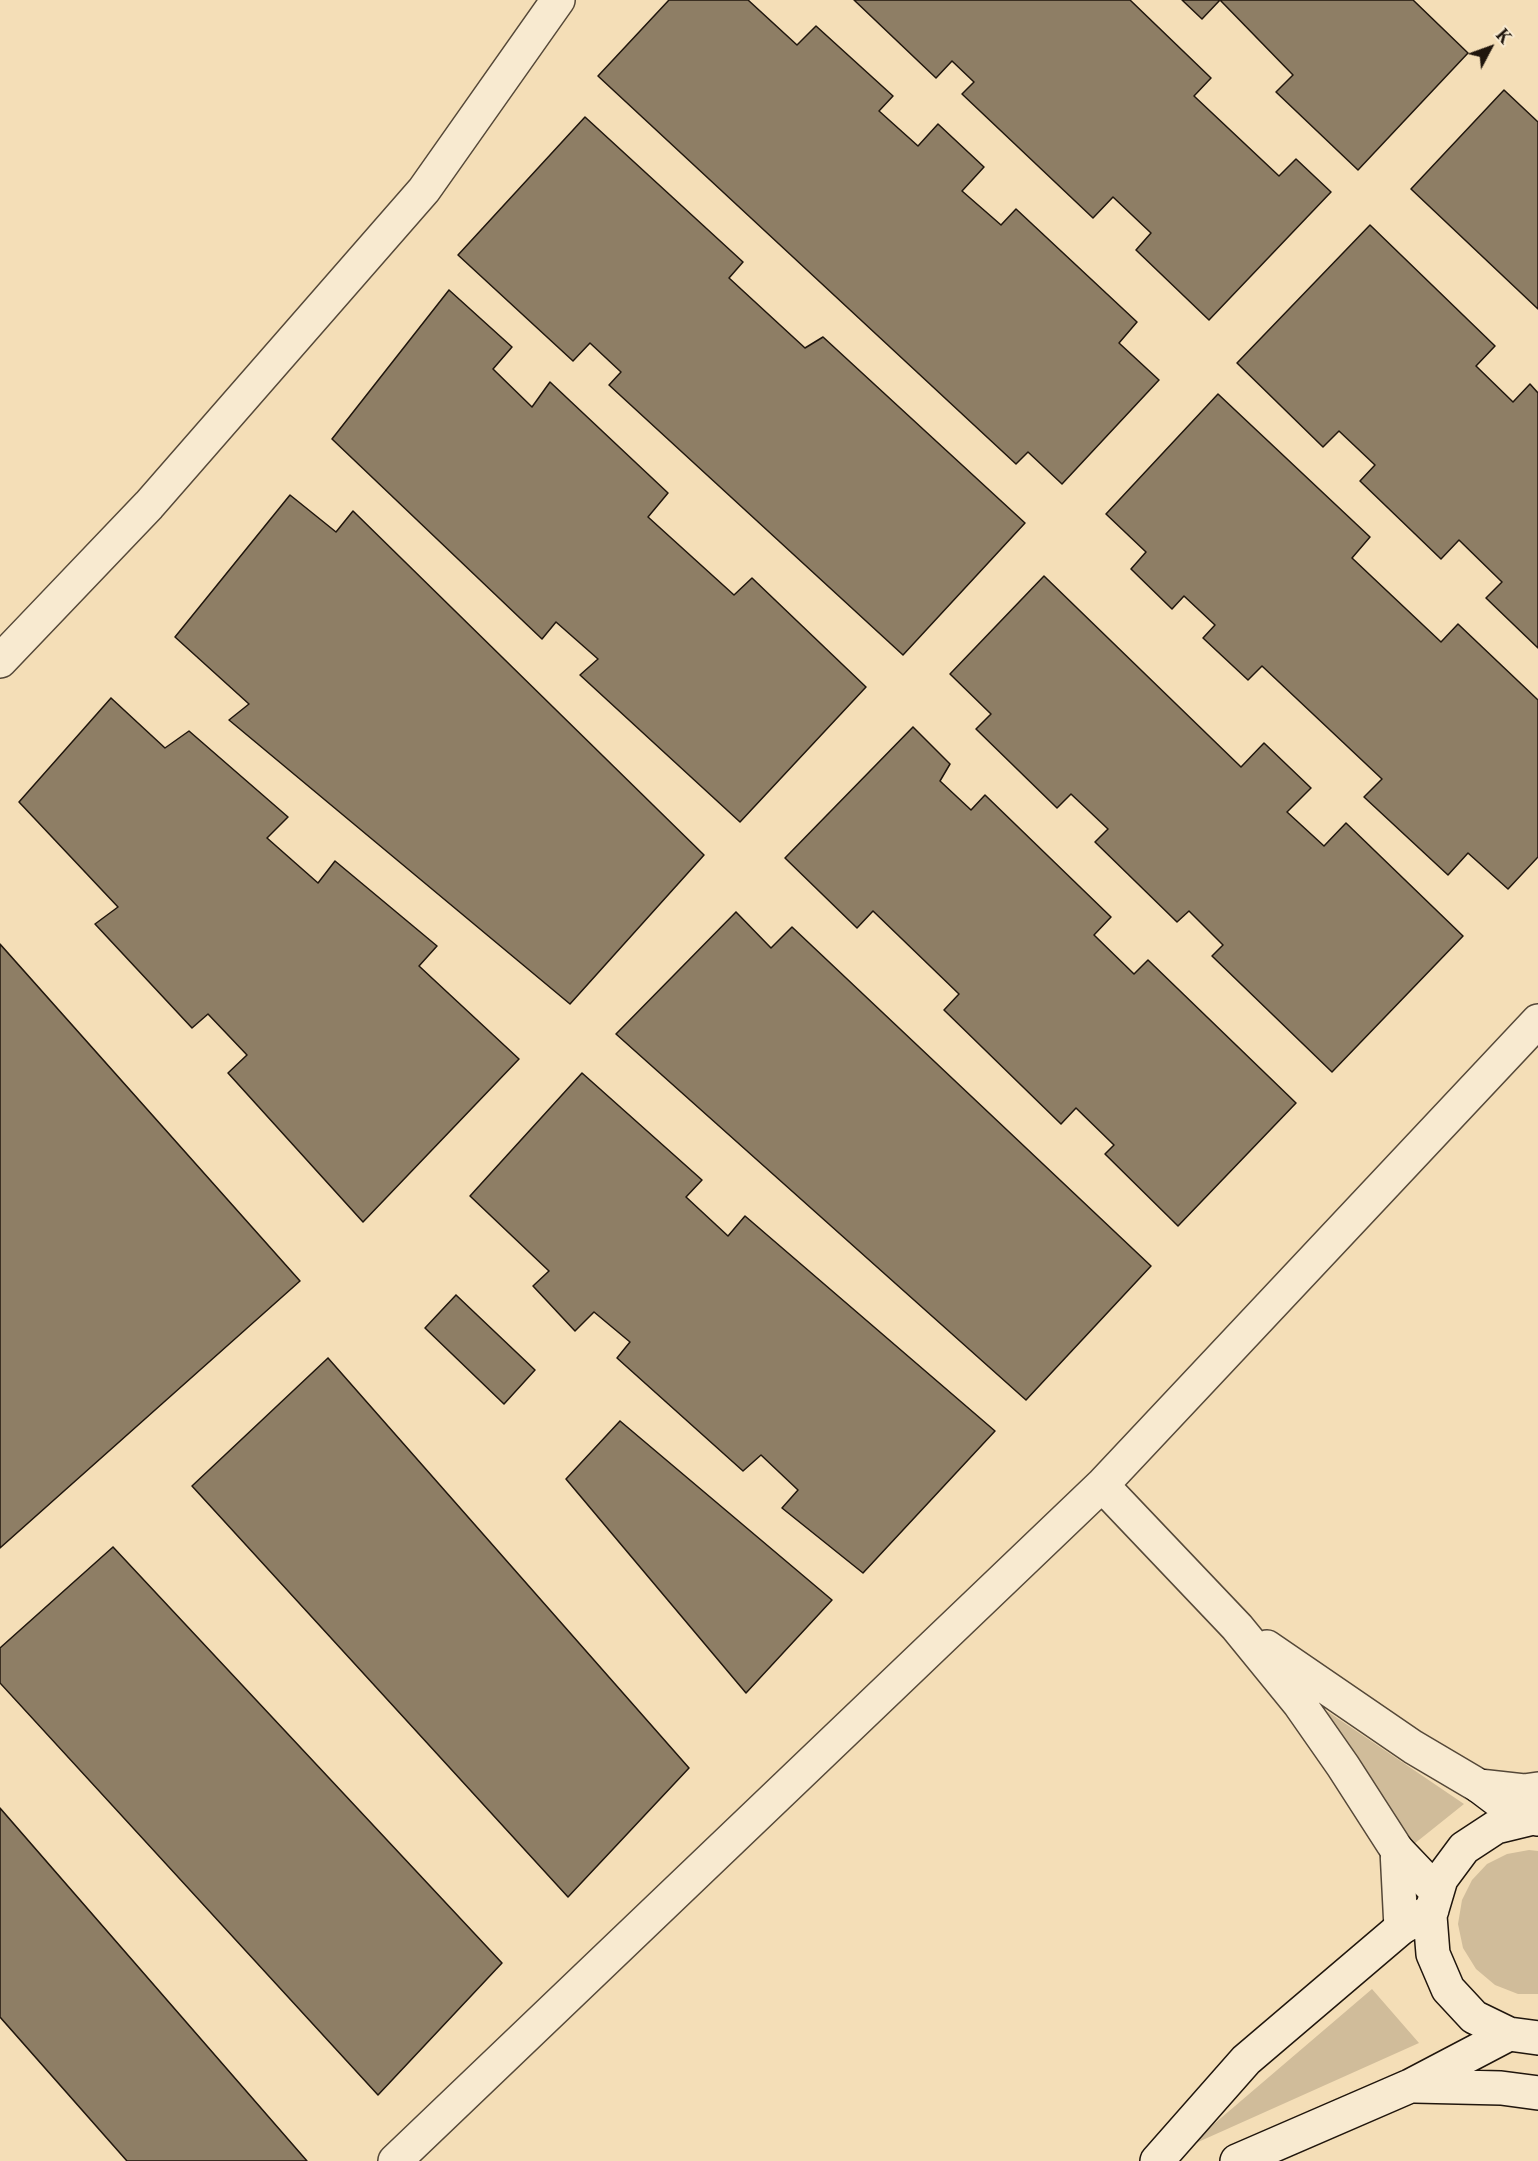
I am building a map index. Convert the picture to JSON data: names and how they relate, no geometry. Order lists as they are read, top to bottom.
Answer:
{
  "north": "top right"
}
